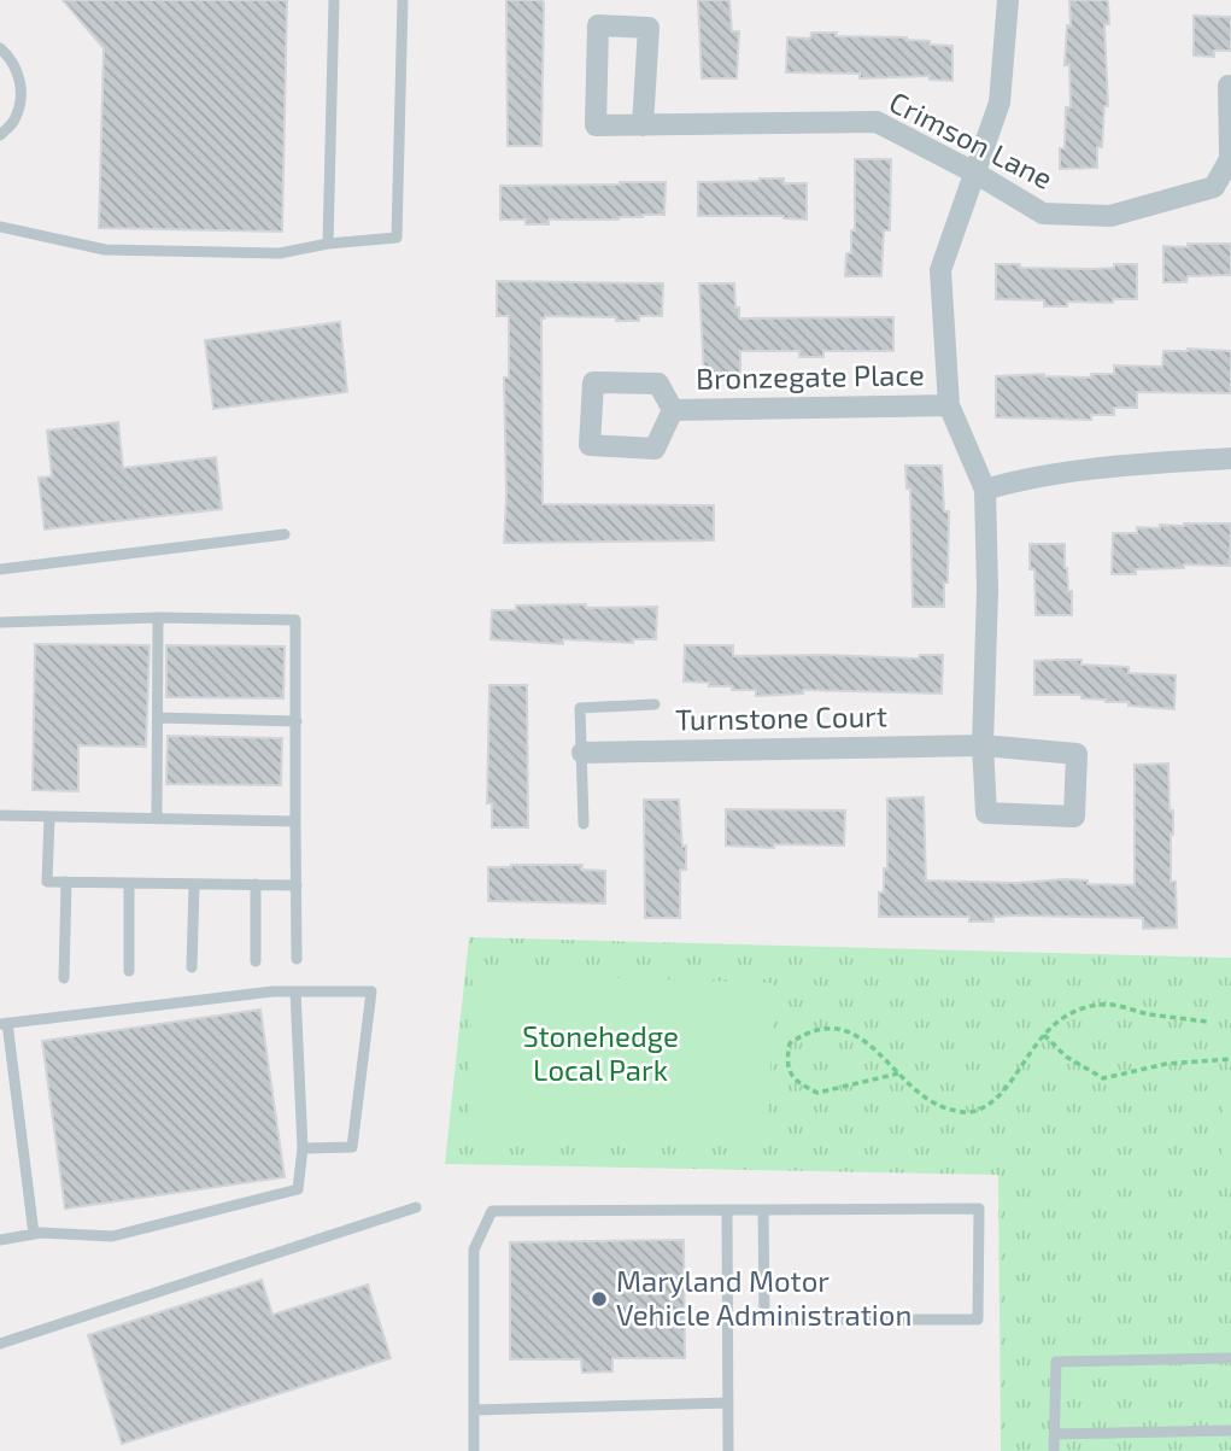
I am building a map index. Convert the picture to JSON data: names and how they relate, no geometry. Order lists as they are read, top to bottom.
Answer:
{
  "streets": {
    "street": ["Crimson Lane", "Bronzegate Place", "Turnstone Court"]
  },
  "parks": ["Stonehedge Local Park"],
  "places": ["Maryland Motor Vehicle Administration"]
}
